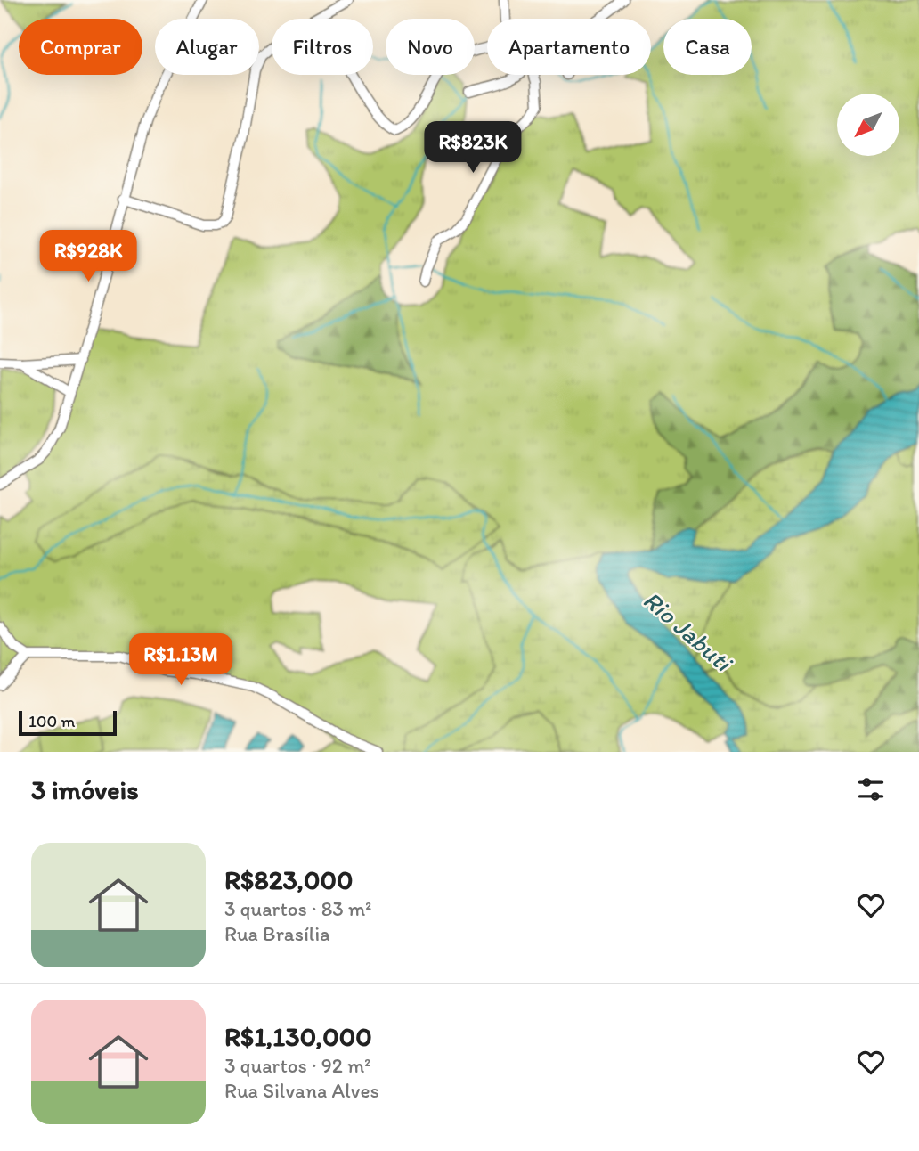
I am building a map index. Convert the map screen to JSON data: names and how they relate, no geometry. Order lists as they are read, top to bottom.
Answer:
{
  "water": ["Rio Jabuti"],
  "scale_bar": "100 m",
  "north": "bottom left",
  "page": {
    "chip": [
      "Comprar",
      "Alugar",
      "Filtros",
      "Novo",
      "Apartamento",
      "Casa"
    ],
    "price": ["R$823K", "R$928K", "R$1.13M"],
    "scale": "100 m",
    "heading": "3 imóveis",
    "list": [
      {
        "name": "R$823,000",
        "note": "3 quartos · 83 m² · Rua Brasília"
      },
      {
        "name": "R$1,130,000",
        "note": "3 quartos · 92 m² · Rua Silvana Alves"
      }
    ]
  }
}
